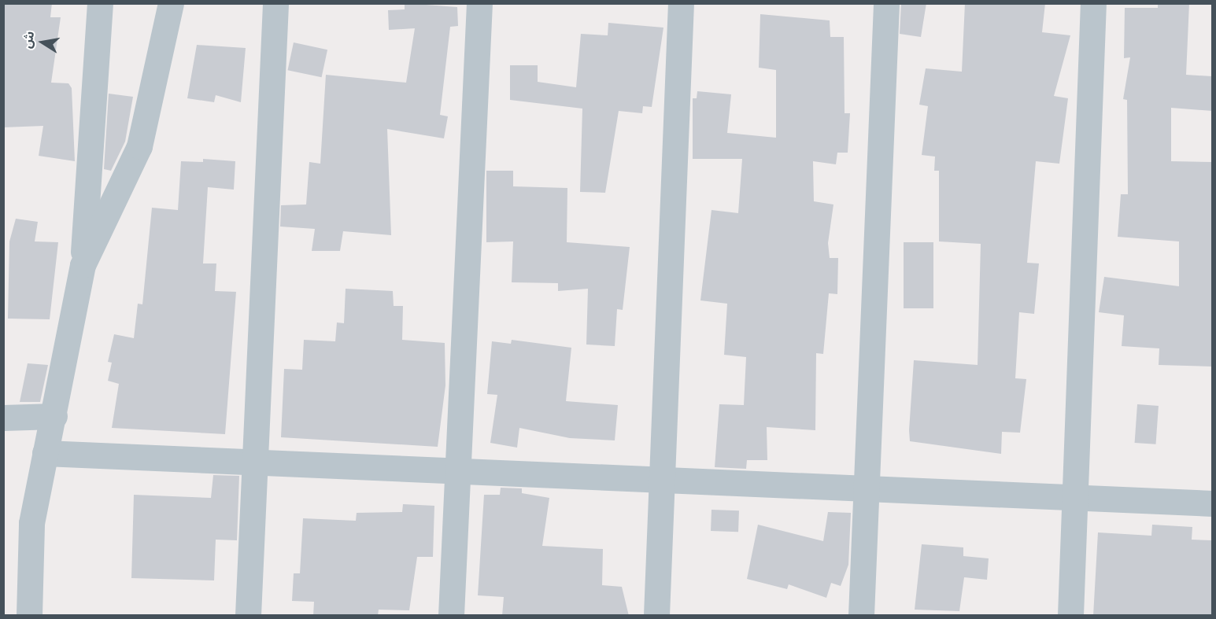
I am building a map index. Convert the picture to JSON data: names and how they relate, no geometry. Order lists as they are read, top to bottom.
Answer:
{
  "north": "left"
}
